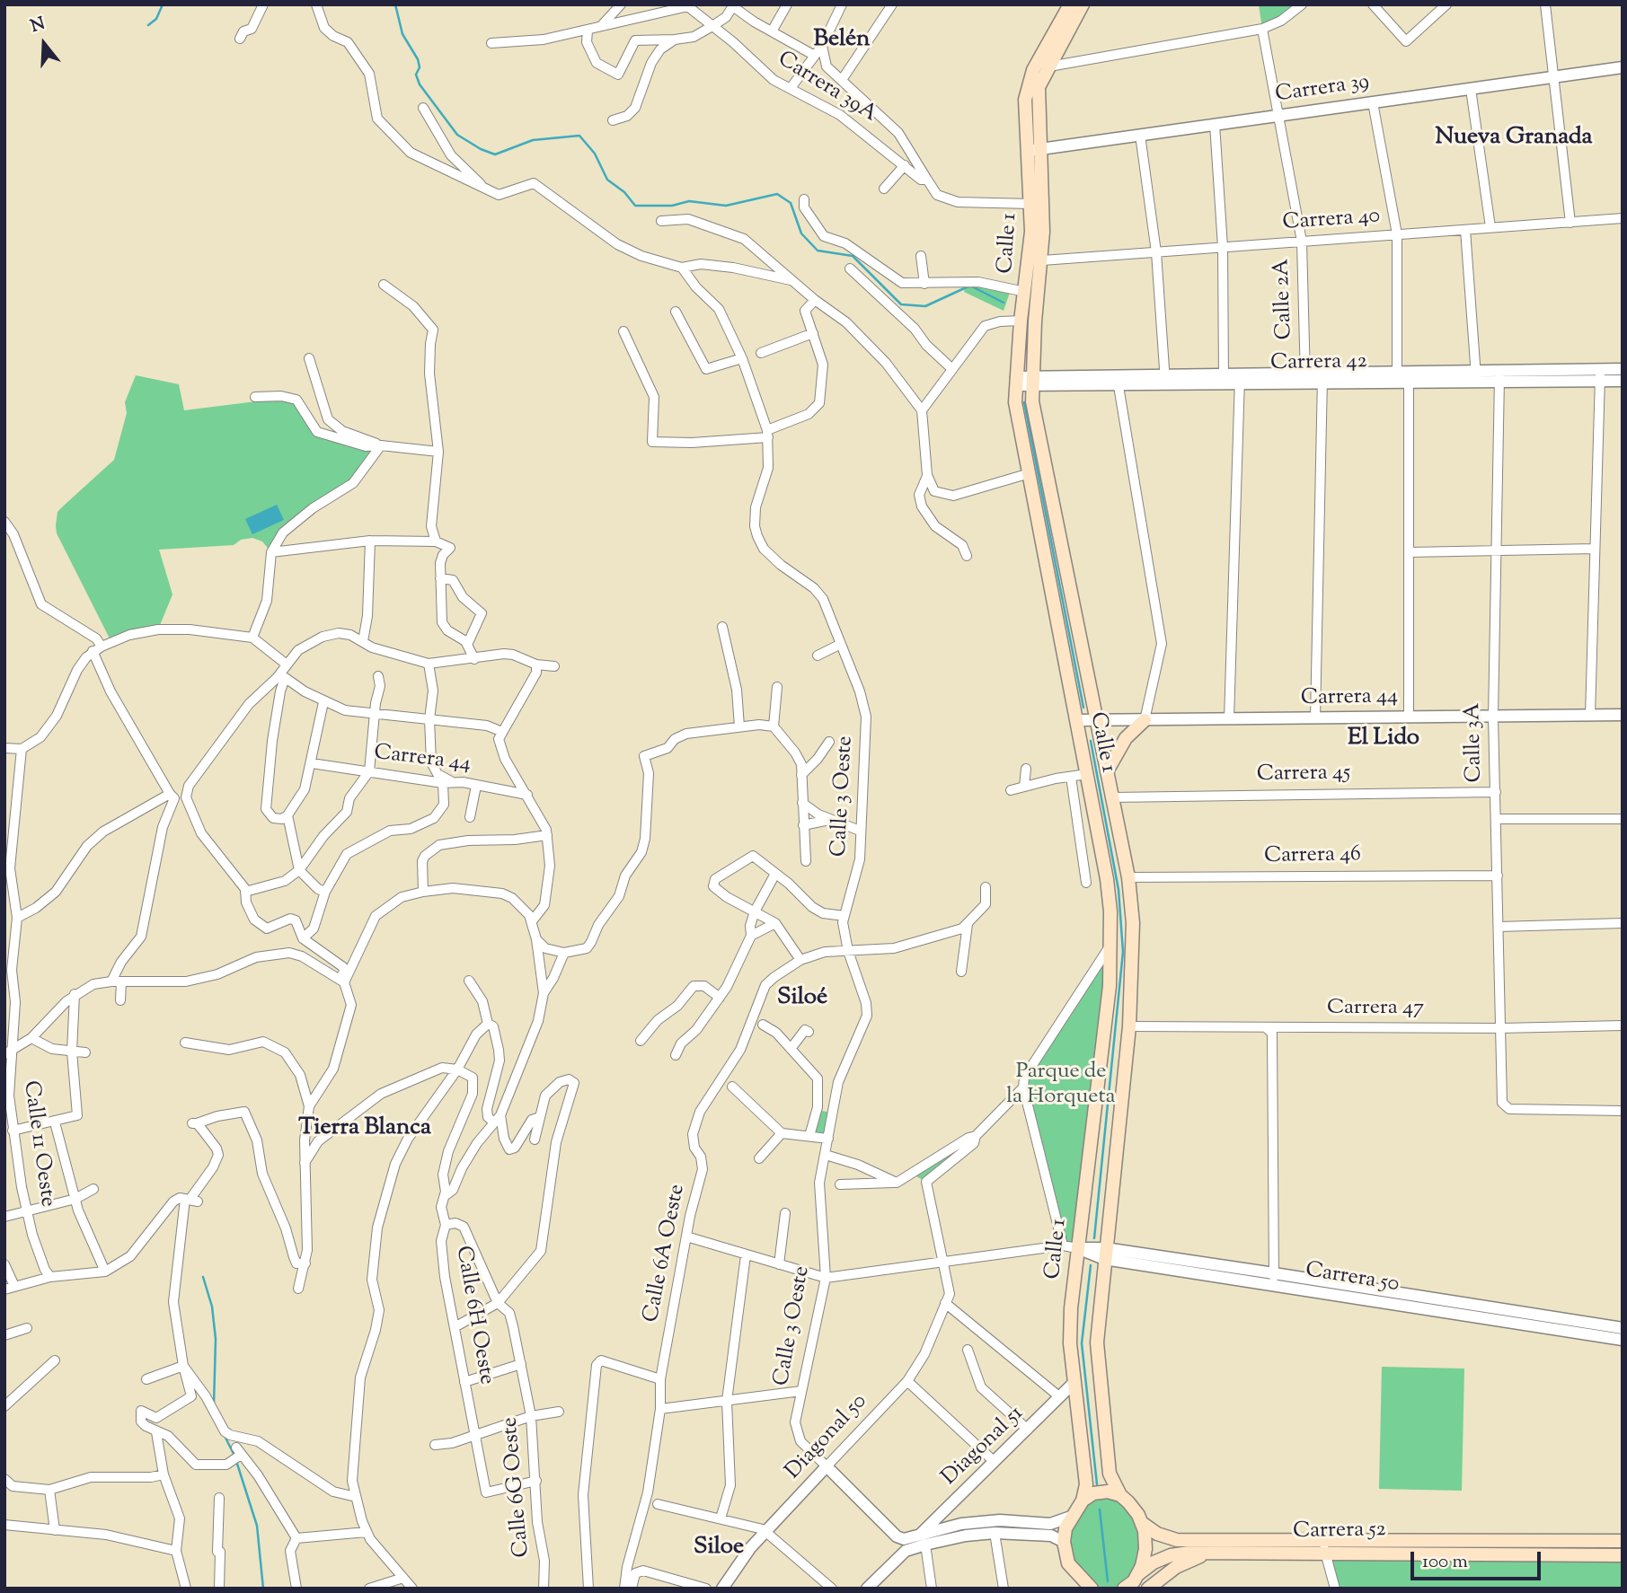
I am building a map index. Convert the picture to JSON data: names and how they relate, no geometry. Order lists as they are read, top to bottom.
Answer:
{
  "streets": {
    "main road": ["Calle 1", "Carrera 52"],
    "street": [
      "Carrera 39A",
      "Carrera 39",
      "Carrera 40",
      "Calle 2A",
      "Carrera 42",
      "Carrera 44",
      "Calle 3A",
      "Carrera 45",
      "Calle 3 Oeste",
      "Carrera 46",
      "Carrera 47",
      "Calle 11 Oeste",
      "Calle 6A Oeste",
      "Carrera 50",
      "Calle 6H Oeste",
      "Diagonal 50",
      "Diagonal 51",
      "Calle 6G Oeste"
    ]
  },
  "crossings": [
    ["Carrera 39A", "Calle 1"],
    ["Carrera 39", "Calle 1"],
    ["Carrera 39", "Calle 2A"],
    ["Carrera 40", "Calle 1"],
    ["Carrera 40", "Calle 2A"],
    ["Calle 1", "Carrera 42"],
    ["Calle 1", "Carrera 44"],
    ["Calle 1", "Carrera 45"],
    ["Calle 1", "Carrera 46"],
    ["Calle 1", "Carrera 47"],
    ["Calle 1", "Carrera 50"],
    ["Calle 1", "Diagonal 51"],
    ["Calle 1", "Carrera 52"],
    ["Calle 2A", "Carrera 42"],
    ["Carrera 42", "Calle 3A"],
    ["Carrera 44", "Calle 3A"],
    ["Calle 3A", "Carrera 45"],
    ["Calle 3A", "Carrera 46"],
    ["Calle 3A", "Carrera 47"],
    ["Calle 3 Oeste", "Carrera 50"],
    ["Calle 3 Oeste", "Diagonal 50"],
    ["Calle 3 Oeste", "Diagonal 51"],
    ["Calle 6A Oeste", "Carrera 50"],
    ["Calle 6H Oeste", "Calle 6G Oeste"]
  ],
  "districts": [
    "Belén",
    "Nueva Granada",
    "El Lido",
    "Siloé",
    "Tierra Blanca",
    "Siloe"
  ],
  "parks": ["Parque de la Horqueta"],
  "scale_bar": "100 m",
  "north": "top"
}
